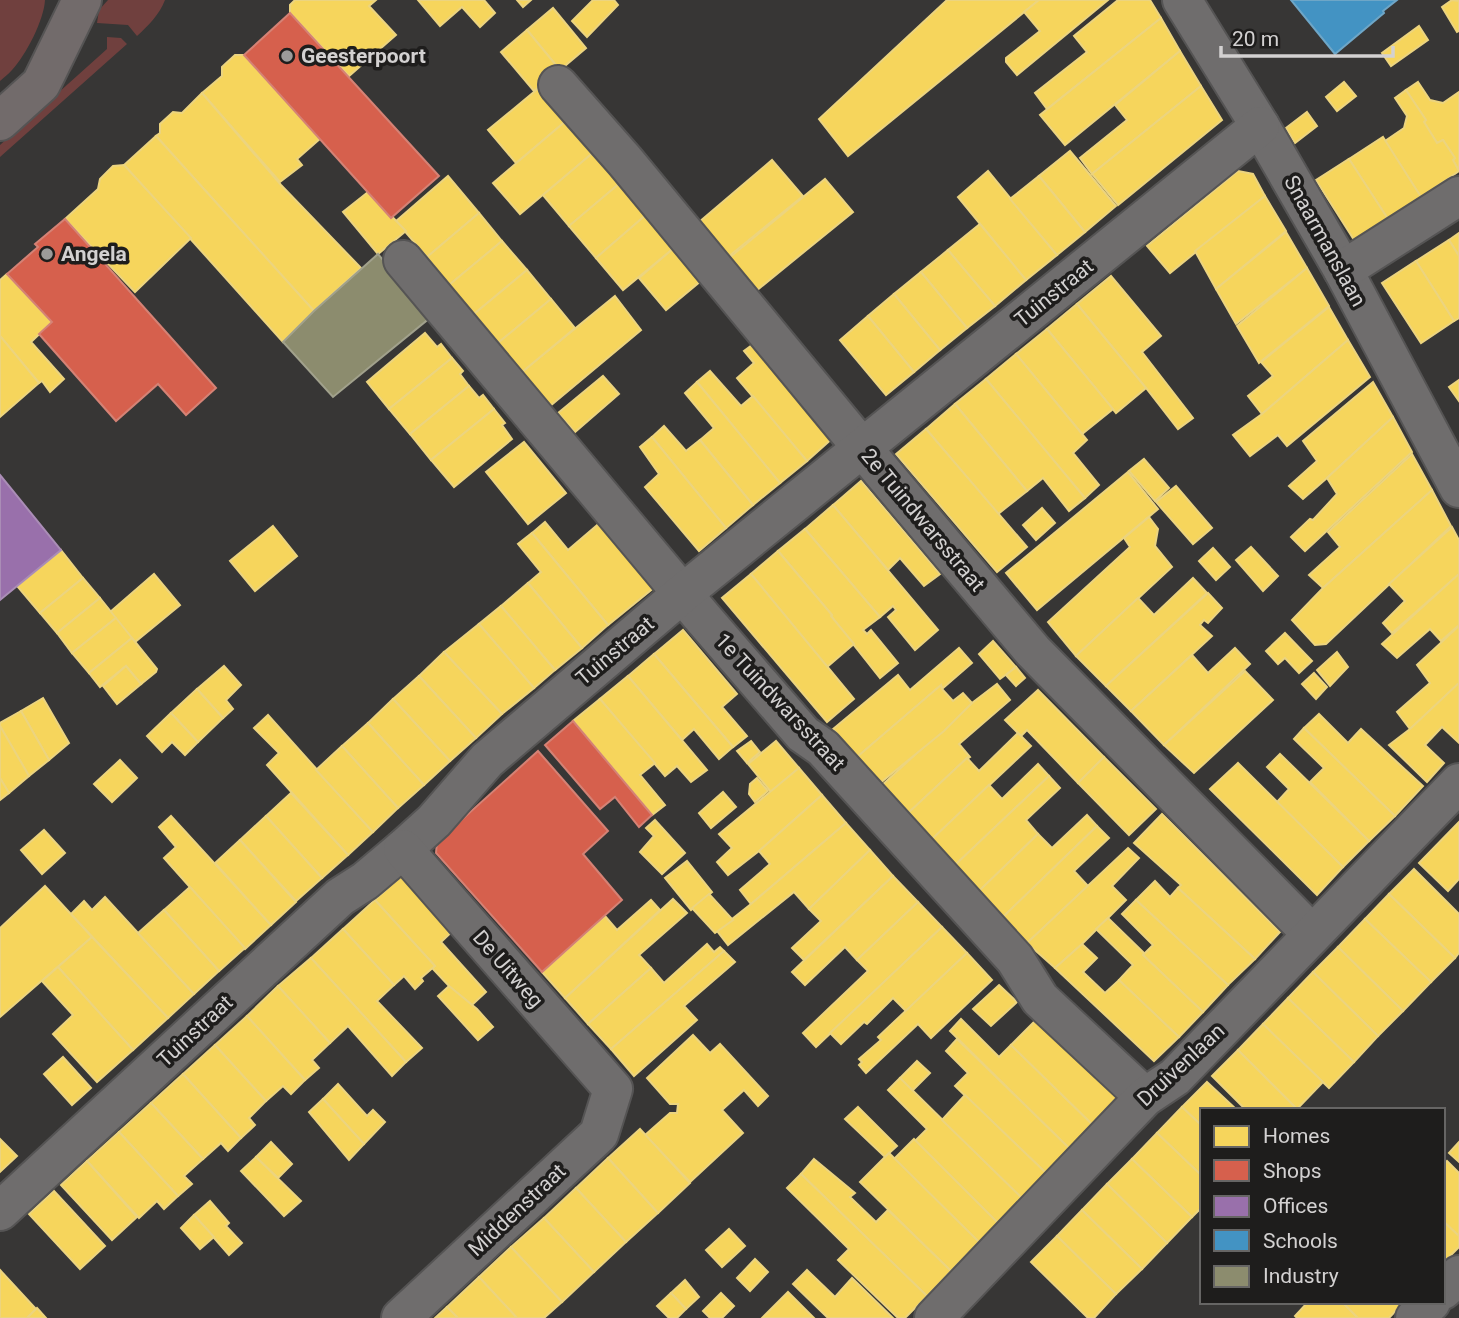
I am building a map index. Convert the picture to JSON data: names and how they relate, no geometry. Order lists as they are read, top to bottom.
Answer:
{
  "streets": {
    "street": [
      "Snaarmanslaan",
      "Tuinstraat",
      "2e Tuindwarsstraat",
      "1e Tuindwarsstraat",
      "De Uitweg",
      "Druivenlaan",
      "Middenstraat"
    ]
  },
  "crossings": [
    ["Snaarmanslaan", "Tuinstraat"],
    ["Tuinstraat", "2e Tuindwarsstraat"],
    ["Tuinstraat", "1e Tuindwarsstraat"],
    ["Tuinstraat", "De Uitweg"],
    ["2e Tuindwarsstraat", "Druivenlaan"],
    ["1e Tuindwarsstraat", "Druivenlaan"],
    ["De Uitweg", "Middenstraat"]
  ],
  "places": ["Geesterpoort", "Angela"],
  "legend": [
    "Homes",
    "Shops",
    "Offices",
    "Schools",
    "Industry"
  ],
  "scale_bar": "20 m"
}
